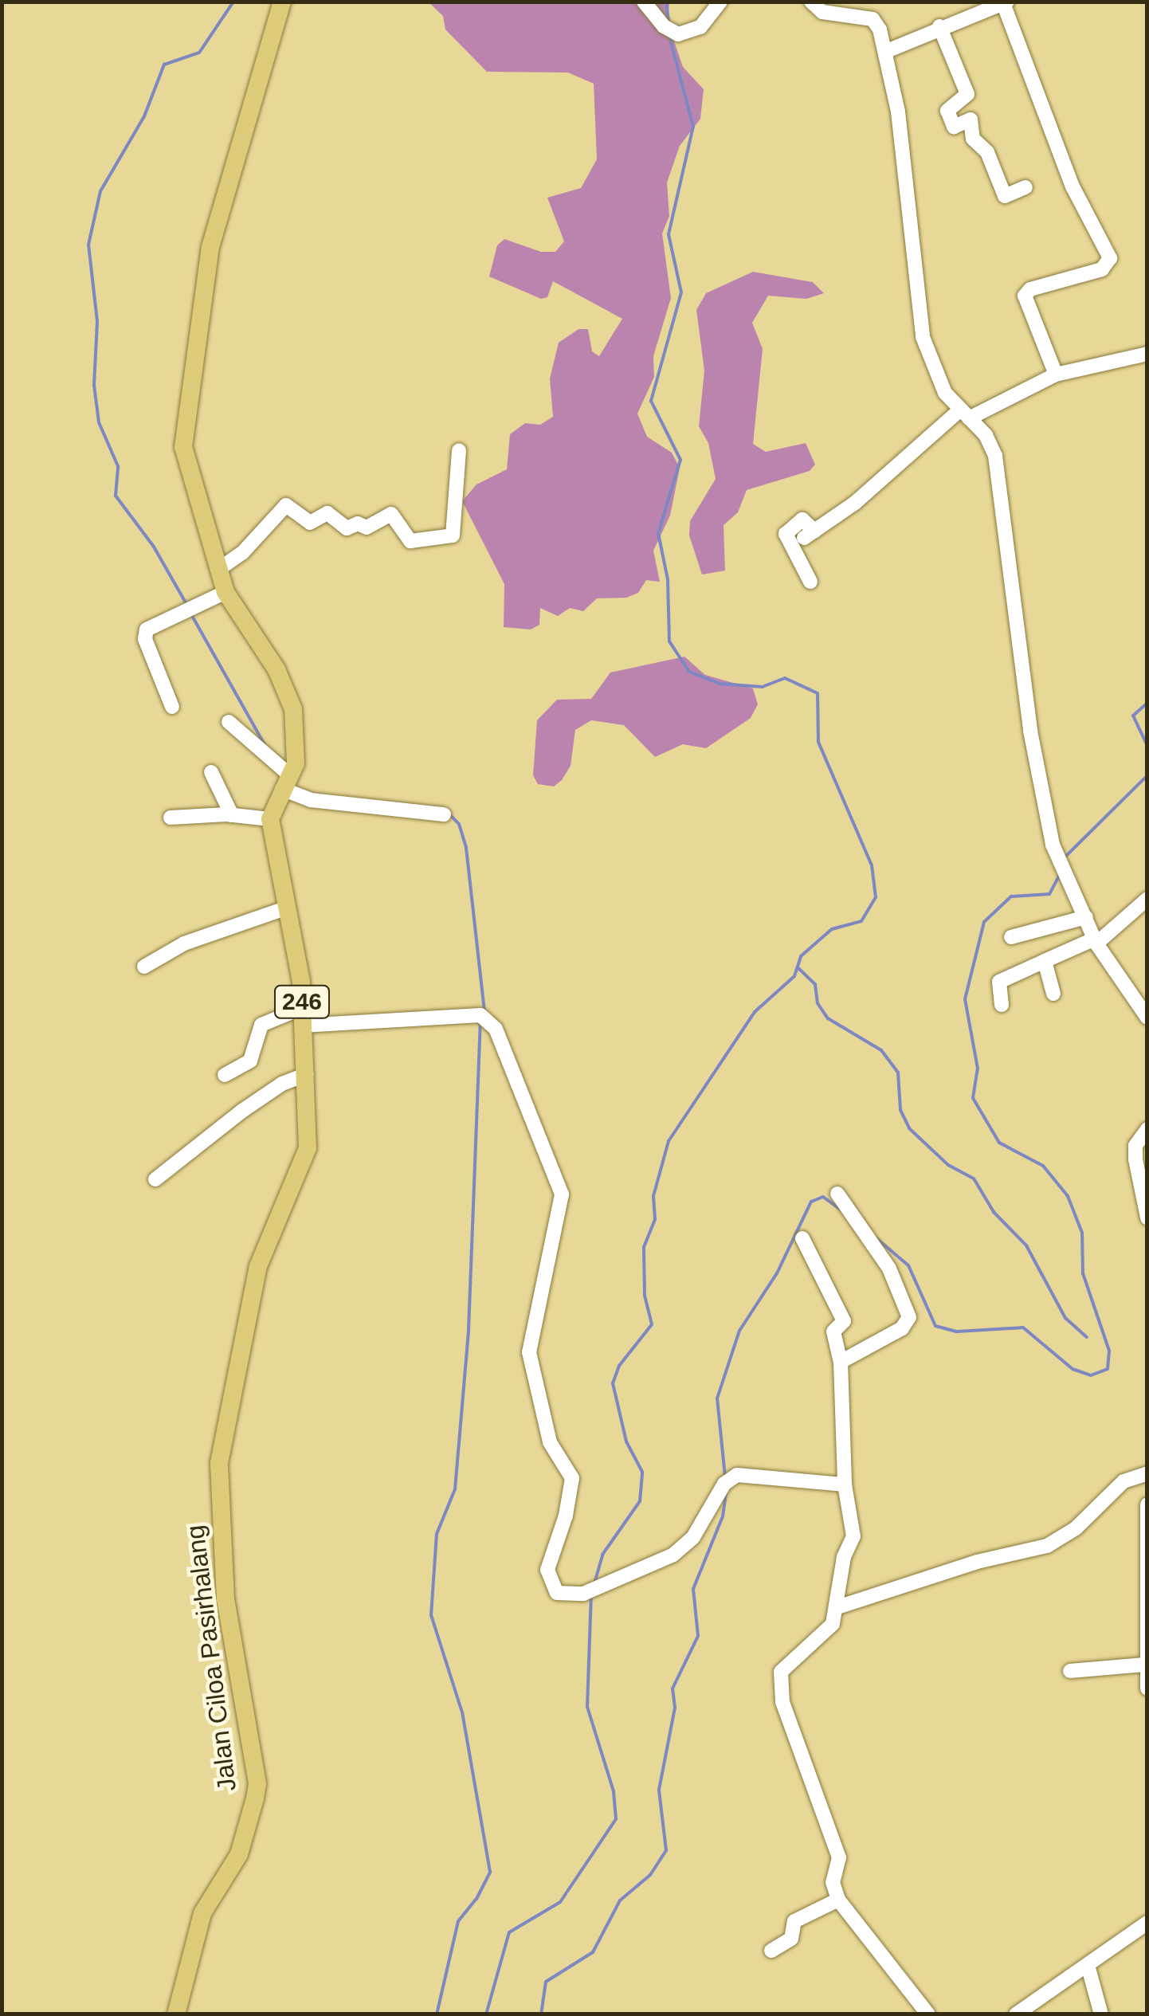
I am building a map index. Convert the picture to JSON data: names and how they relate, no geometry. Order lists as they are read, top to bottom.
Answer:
{
  "streets": {
    "main road": ["246", "Jalan Ciloa Pasirhalang"]
  }
}
